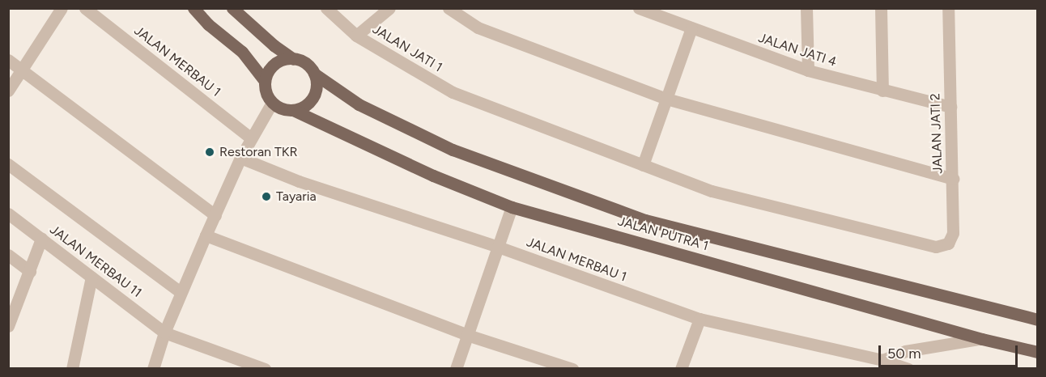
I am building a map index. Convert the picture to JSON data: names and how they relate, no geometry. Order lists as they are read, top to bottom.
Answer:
{
  "streets": {
    "main road": ["JALAN PUTRA 1"],
    "street": [
      "JALAN JATI 1",
      "JALAN JATI 4",
      "JALAN MERBAU 1",
      "JALAN JATI 2",
      "JALAN MERBAU 11"
    ]
  },
  "crossings": [
    ["JALAN JATI 1", "JALAN JATI 2"],
    ["JALAN JATI 4", "JALAN JATI 2"]
  ],
  "places": ["Restoran TKR", "Tayaria"],
  "scale_bar": "50 m"
}
